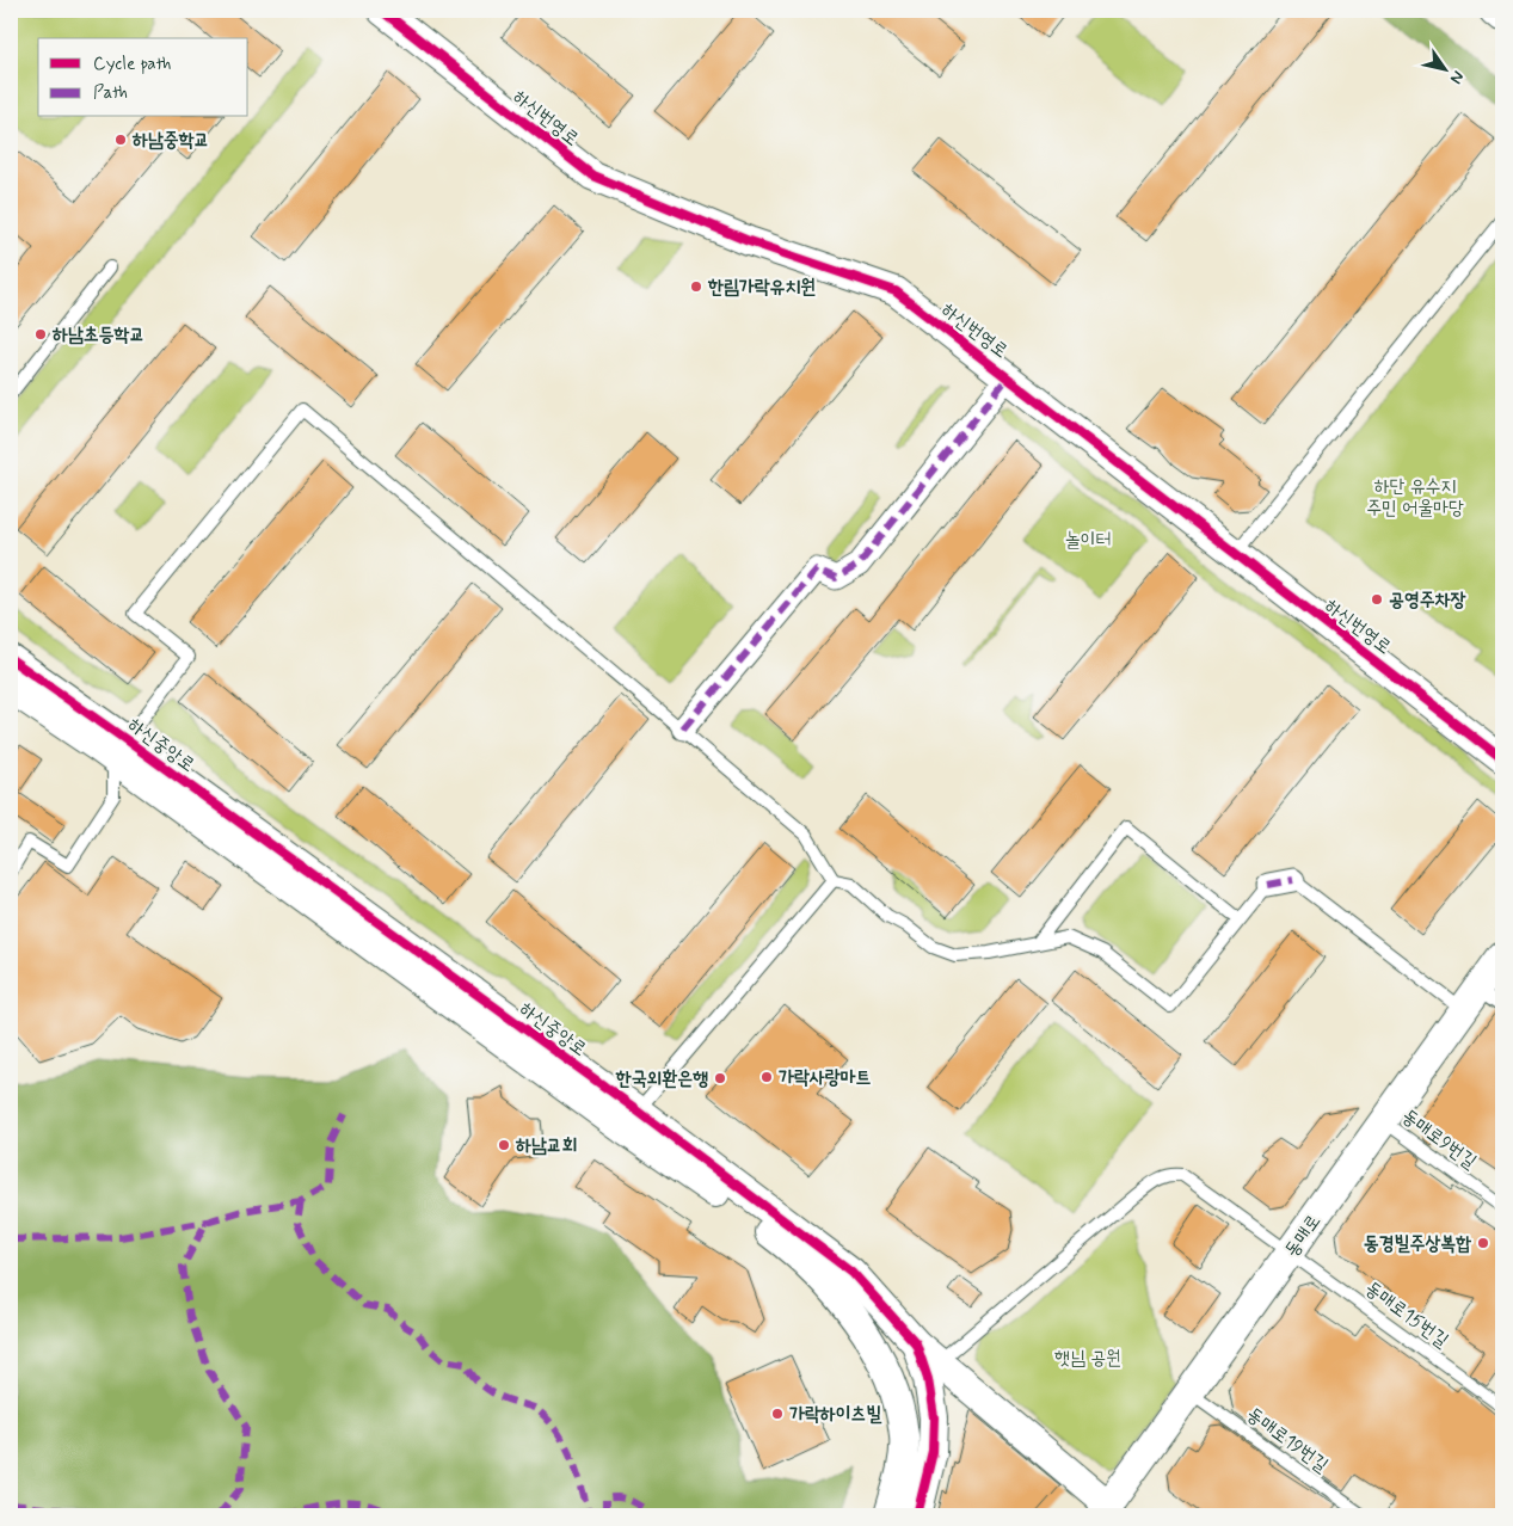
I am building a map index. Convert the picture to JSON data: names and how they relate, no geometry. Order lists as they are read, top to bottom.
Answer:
{
  "streets": {
    "street": ["하신번영로", "하신중앙로", "동매로"],
    "lane": ["동매로9번길", "동매로15번길", "동매로19번길"]
  },
  "crossings": [
    ["동매로9번길", "동매로"],
    ["동매로", "동매로15번길"],
    ["동매로", "동매로19번길"]
  ],
  "parks": ["하단 유수지 주민 어울마당", "놀이터", "햇님 공원"],
  "places": [
    "하남중학교",
    "한림가락유치원",
    "하남초등학교",
    "공영주차장",
    "가락사랑마트",
    "한국외환은행",
    "하남교회",
    "동경빌주상복합",
    "가락하이츠빌"
  ],
  "legend": ["Cycle path", "Path"],
  "north": "bottom right"
}
